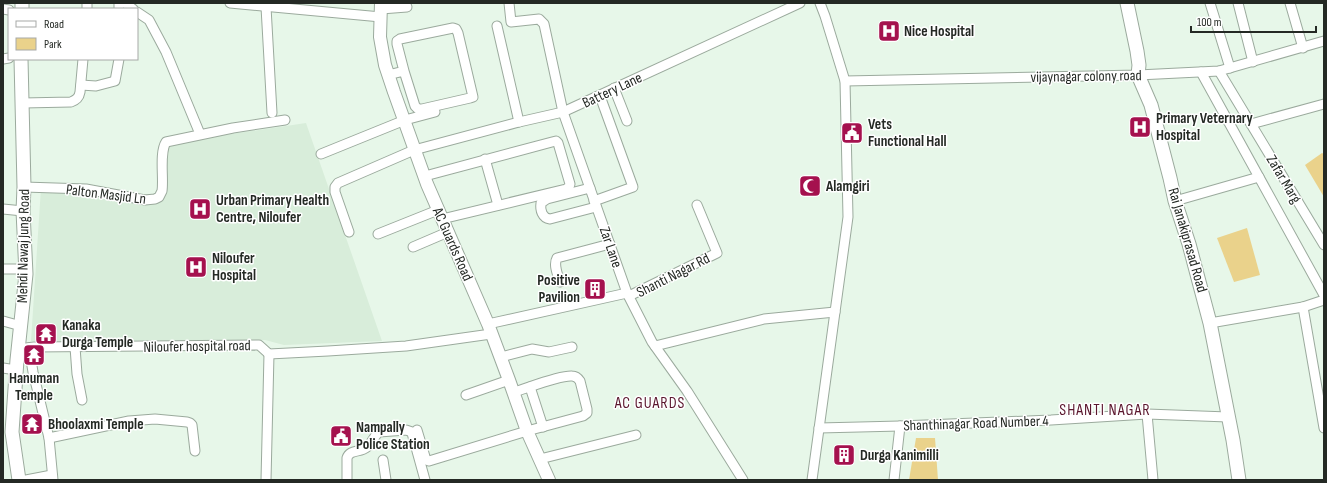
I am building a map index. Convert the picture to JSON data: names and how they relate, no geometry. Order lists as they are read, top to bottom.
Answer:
{
  "streets": {
    "main road": ["Rai Janakiprasad Road", "Mehdi Nawaj Jung Road"],
    "street": [
      "vijaynagar colony road",
      "Battery Lane",
      "Zafar Marg",
      "Palton Masjid Ln",
      "AC Guards Road",
      "Zar Lane",
      "Shanti Nagar Rd",
      "Niloufer hospital road",
      "Shanthinagar Road Number 4"
    ]
  },
  "crossings": [
    ["vijaynagar colony road", "Zafar Marg"],
    ["vijaynagar colony road", "Rai Janakiprasad Road"],
    ["Battery Lane", "AC Guards Road"],
    ["Battery Lane", "Zar Lane"],
    ["Palton Masjid Ln", "Mehdi Nawaj Jung Road"],
    ["Rai Janakiprasad Road", "Shanthinagar Road Number 4"],
    ["AC Guards Road", "Shanti Nagar Rd"],
    ["AC Guards Road", "Niloufer hospital road"],
    ["Mehdi Nawaj Jung Road", "Niloufer hospital road"],
    ["Zar Lane", "Shanti Nagar Rd"],
    ["Shanti Nagar Rd", "Niloufer hospital road"]
  ],
  "districts": ["AC GUARDS", "SHANTI NAGAR"],
  "places": {
    "hospital": [
      "Nice Hospital",
      "Primary Veternary Hospital",
      "Urban Primary Health Centre, Niloufer",
      "Niloufer Hospital"
    ],
    "public building": ["Vets Functional Hall", "Nampally Police Station"],
    "mosque": ["Alamgiri"],
    "building": ["Positive Pavilion", "Durga Kanimilli"],
    "temple": ["Kanaka Durga Temple", "Hanuman Temple", "Bhoolaxmi Temple"]
  },
  "legend": ["Road", "Park"],
  "scale_bar": "100 m"
}
